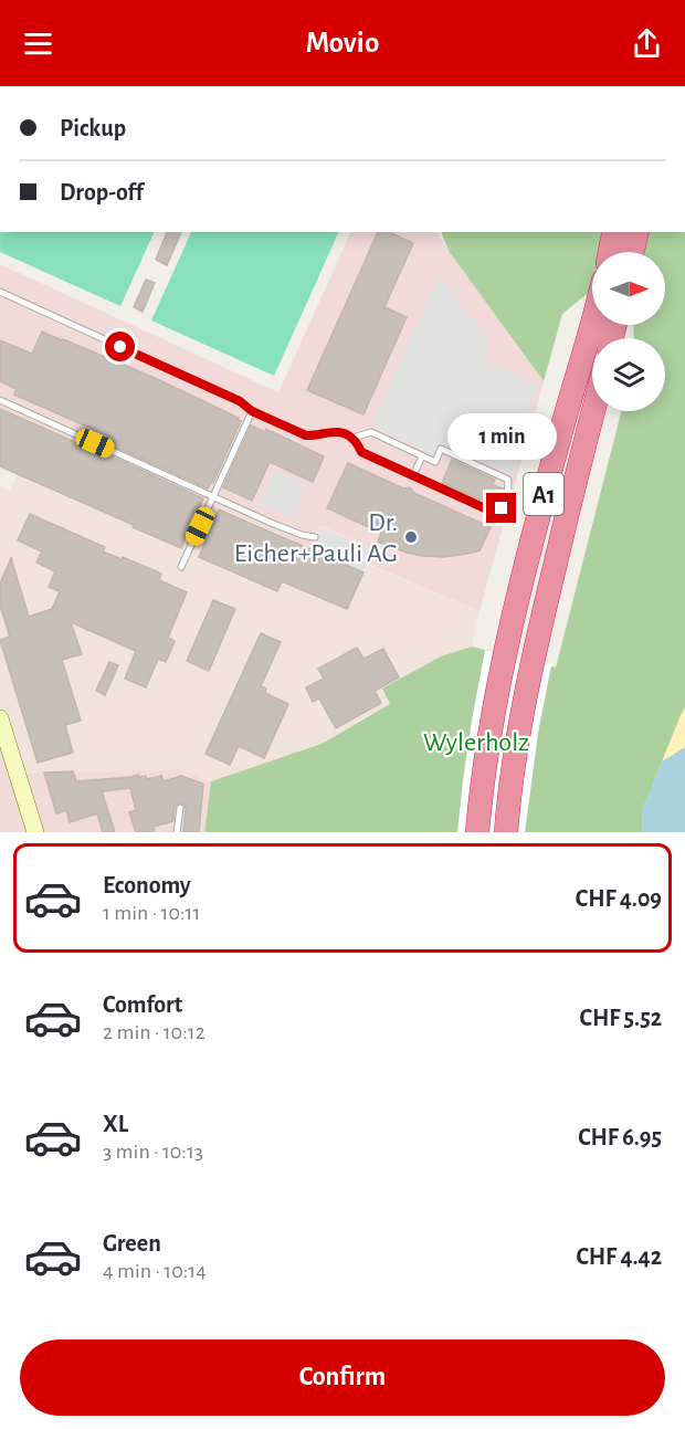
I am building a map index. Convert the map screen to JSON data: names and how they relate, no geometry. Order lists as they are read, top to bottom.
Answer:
{
  "streets": {
    "highway": ["A1"]
  },
  "parks": ["Wylerholz"],
  "places": ["Dr. Eicher+Pauli AG"],
  "north": "right",
  "page": {
    "header": "Movio",
    "banner": ["Pickup", "Drop-off"],
    "bubble": "1 min",
    "list": [
      {
        "name": "Economy",
        "note": "1 min · 10:11",
        "value": "CHF 4.09"
      },
      {
        "name": "Comfort",
        "note": "2 min · 10:12",
        "value": "CHF 5.52"
      },
      {
        "name": "XL",
        "note": "3 min · 10:13",
        "value": "CHF 6.95"
      },
      {
        "name": "Green",
        "note": "4 min · 10:14",
        "value": "CHF 4.42"
      }
    ],
    "buttons": "Confirm"
  }
}
